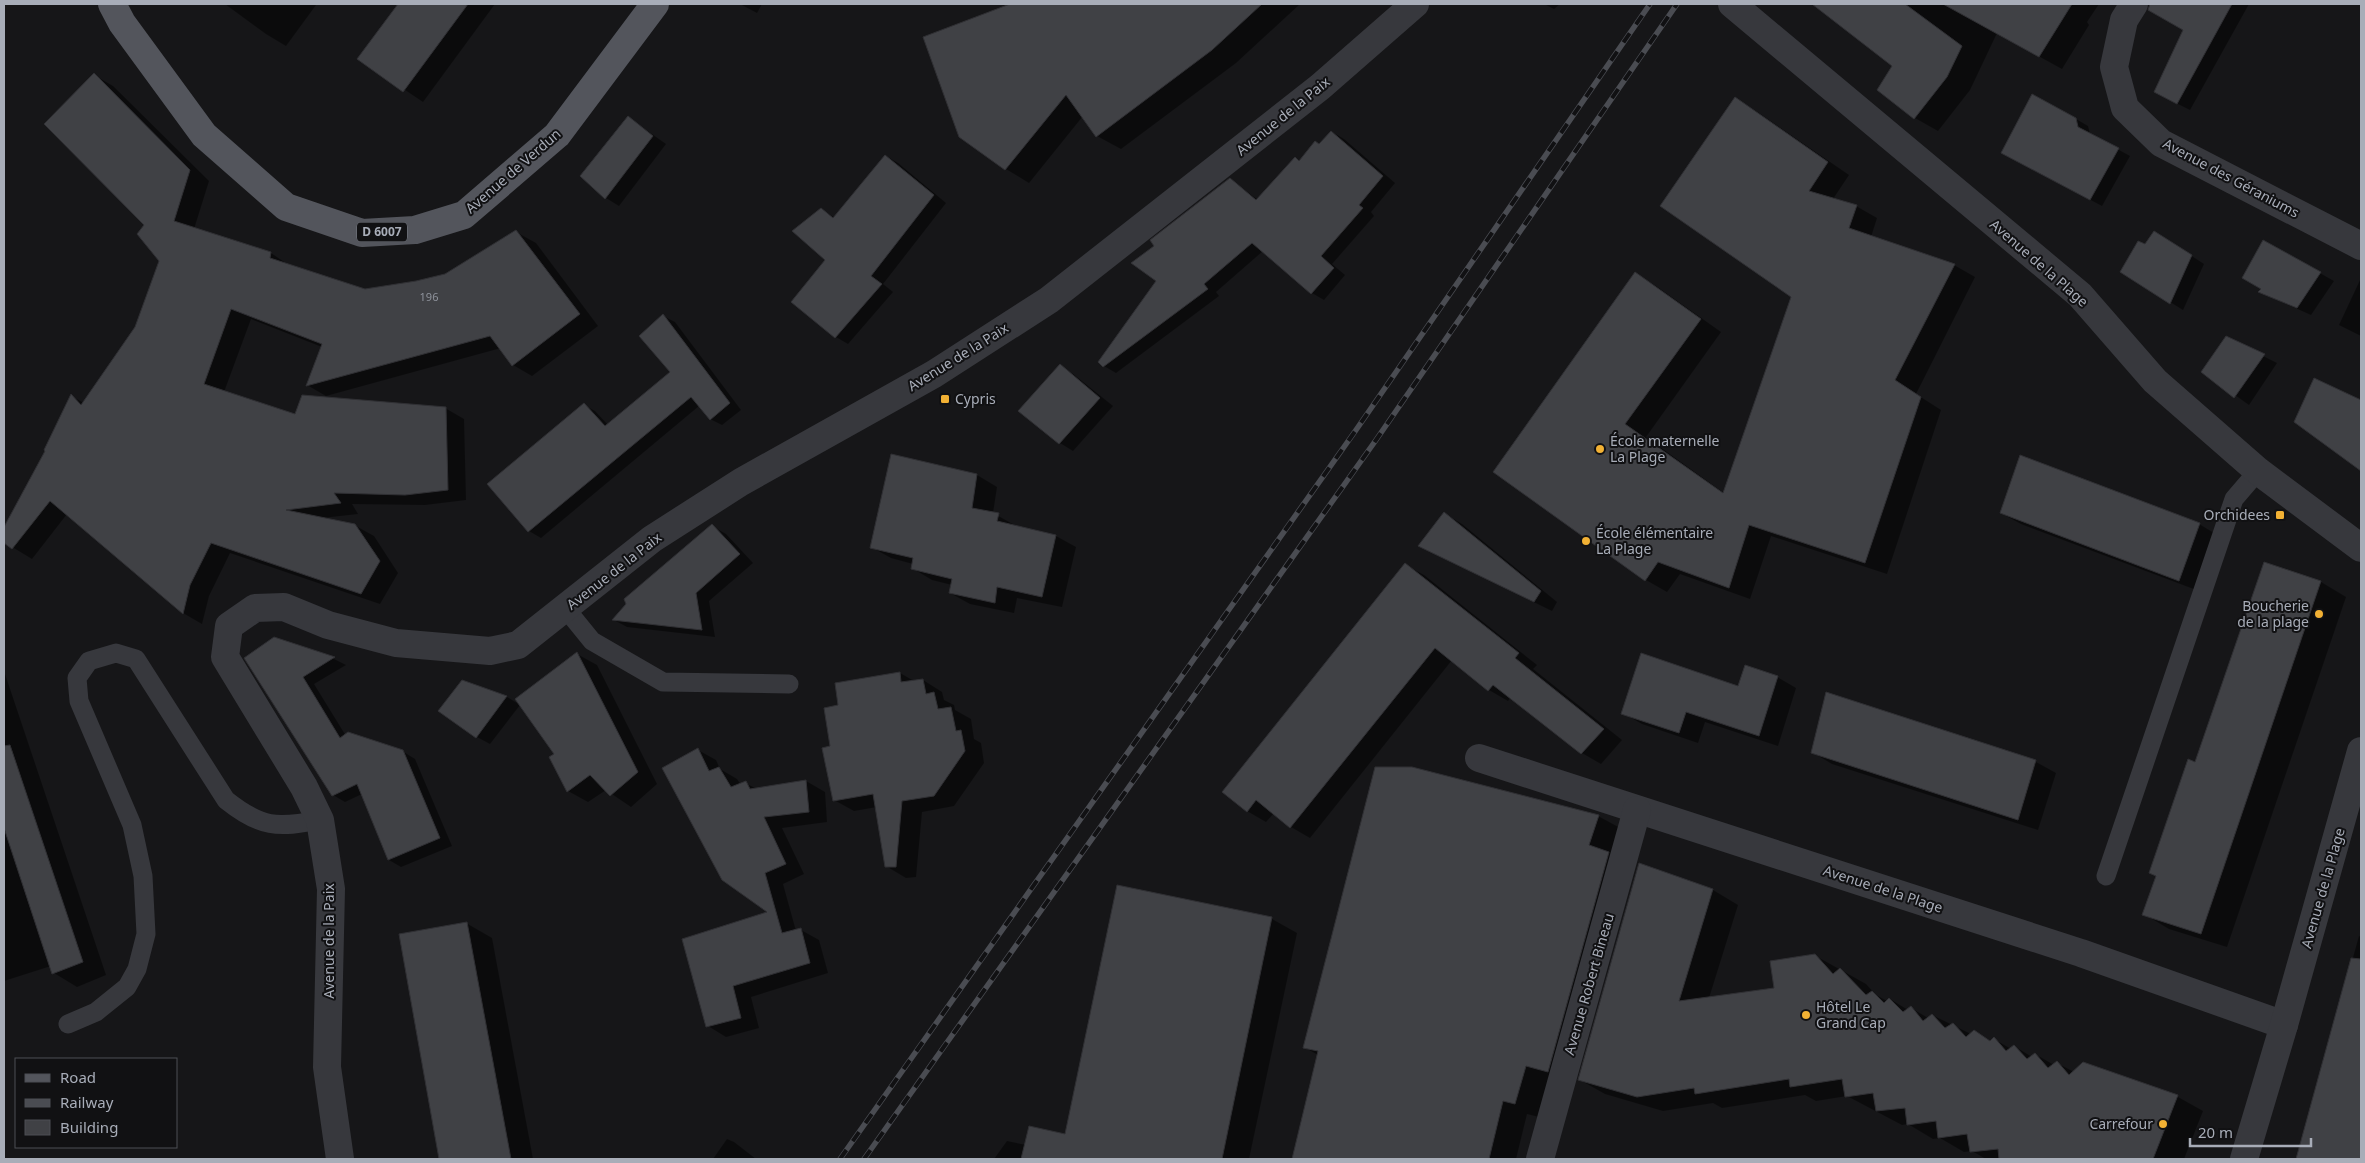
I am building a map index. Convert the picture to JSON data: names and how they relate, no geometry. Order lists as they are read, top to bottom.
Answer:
{
  "streets": {
    "main road": ["Avenue de Verdun", "D 6007"],
    "street": [
      "Avenue de la Paix",
      "Avenue des Géraniums",
      "Avenue de la Plage",
      "Avenue Robert Bineau"
    ]
  },
  "crossings": [
    ["Avenue de la Plage", "Avenue Robert Bineau"]
  ],
  "places": {
    "transit": ["Cypris", "Orchidees"],
    "other": [
      "École maternelle La Plage",
      "École élémentaire La Plage",
      "Boucherie de la plage",
      "Hôtel Le Grand Cap",
      "Carrefour"
    ]
  },
  "house_numbers": ["196"],
  "legend": ["Road", "Railway", "Building"],
  "scale_bar": "20 m"
}
